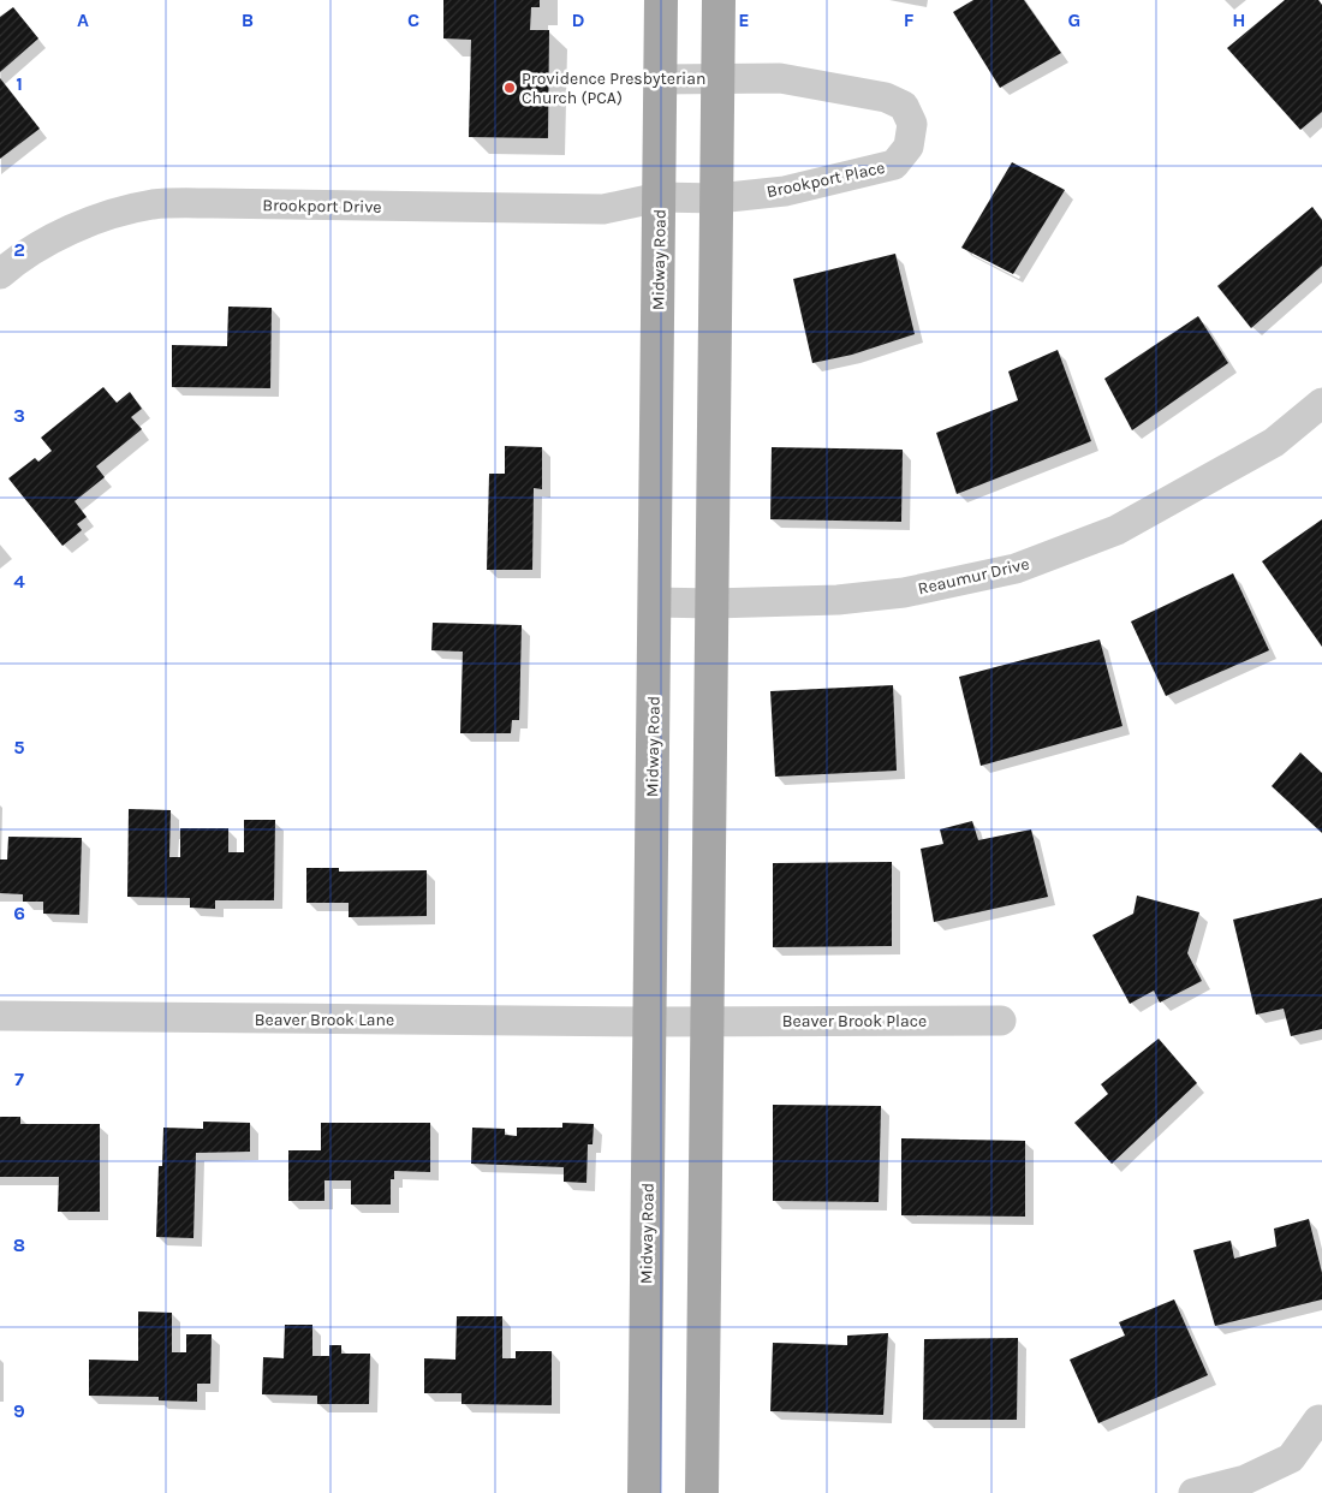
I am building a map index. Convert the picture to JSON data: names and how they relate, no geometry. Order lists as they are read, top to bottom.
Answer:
{
  "streets": {
    "main road": ["Midway Road"],
    "street": [
      "Brookport Place",
      "Brookport Drive",
      "Reaumur Drive",
      "Beaver Brook Lane",
      "Beaver Brook Place"
    ]
  },
  "crossings": [
    ["Brookport Place", "Brookport Drive"],
    ["Brookport Place", "Midway Road"],
    ["Brookport Drive", "Midway Road"],
    ["Midway Road", "Reaumur Drive"],
    ["Midway Road", "Beaver Brook Lane"],
    ["Beaver Brook Lane", "Beaver Brook Place"]
  ],
  "places": ["Providence Presbyterian Church (PCA)"],
  "grid": {
    "columns": [
      "A",
      "B",
      "C",
      "D",
      "E",
      "F",
      "G",
      "H"
    ],
    "rows": [
      "1",
      "2",
      "3",
      "4",
      "5",
      "6",
      "7",
      "8",
      "9"
    ]
  }
}
